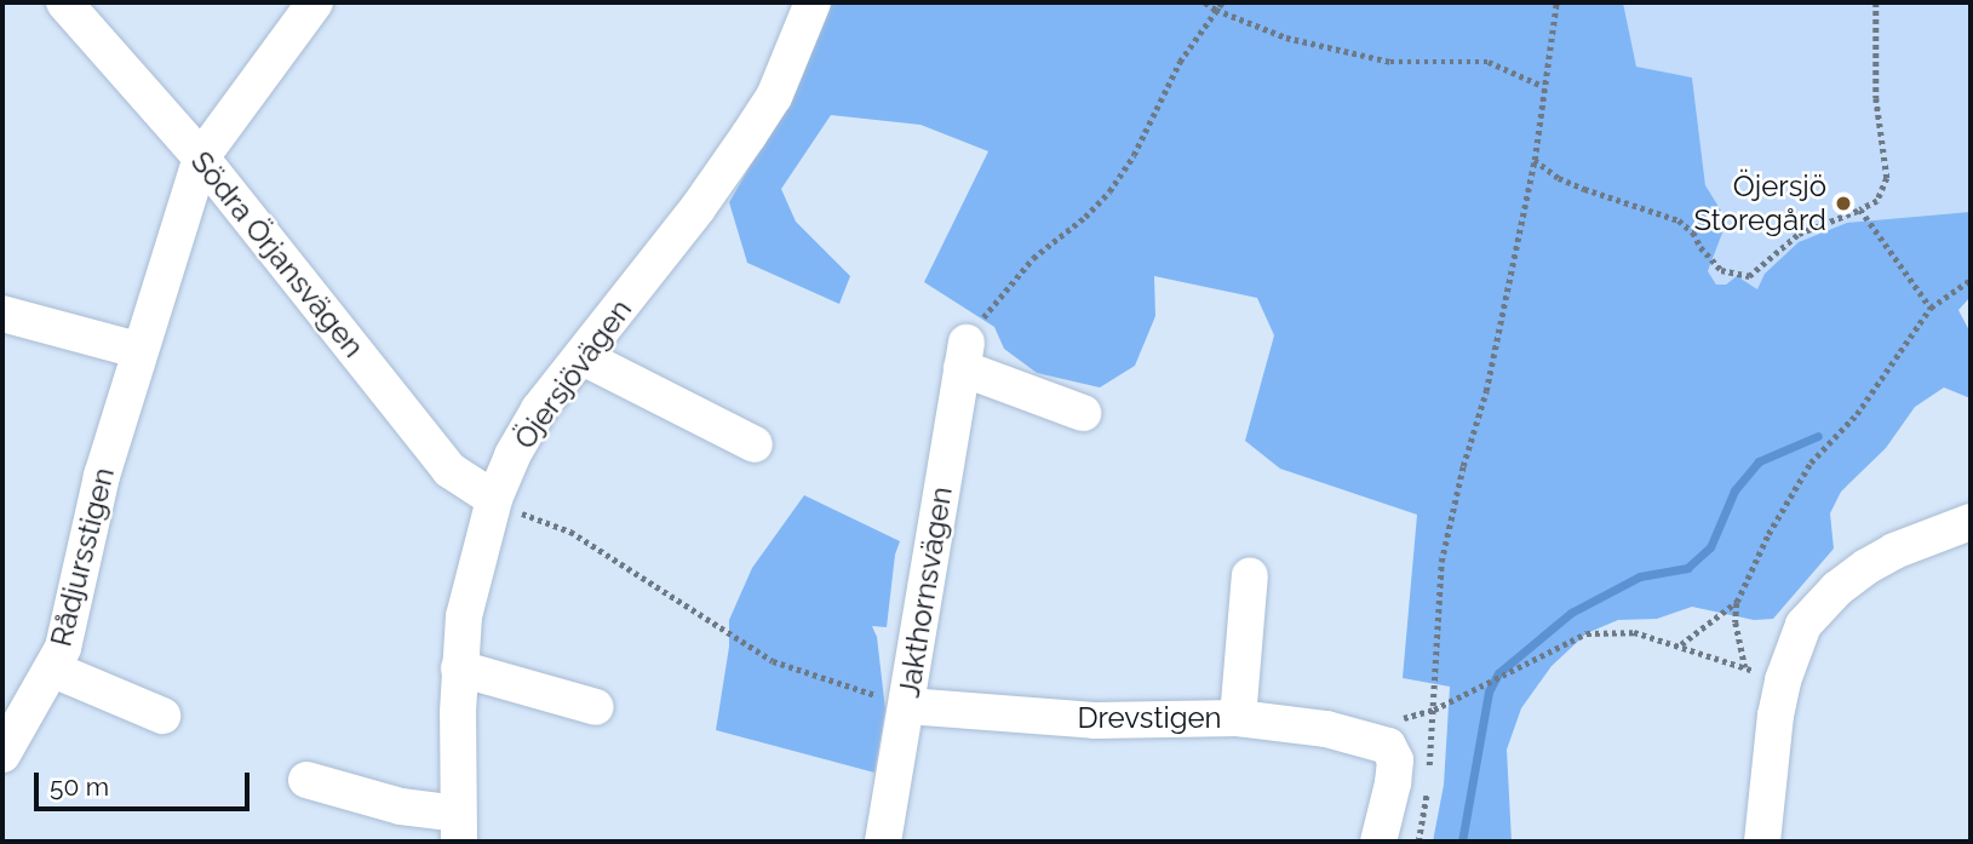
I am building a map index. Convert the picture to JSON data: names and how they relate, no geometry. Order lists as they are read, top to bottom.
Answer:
{
  "streets": {
    "street": [
      "Södra Örjansvägen",
      "Öjersjövägen",
      "Rådjursstigen",
      "Jakthornsvägen",
      "Drevstigen"
    ]
  },
  "crossings": [
    ["Södra Örjansvägen", "Öjersjövägen"],
    ["Södra Örjansvägen", "Rådjursstigen"],
    ["Jakthornsvägen", "Drevstigen"]
  ],
  "places": ["Öjersjö Storegård"],
  "scale_bar": "50 m"
}
